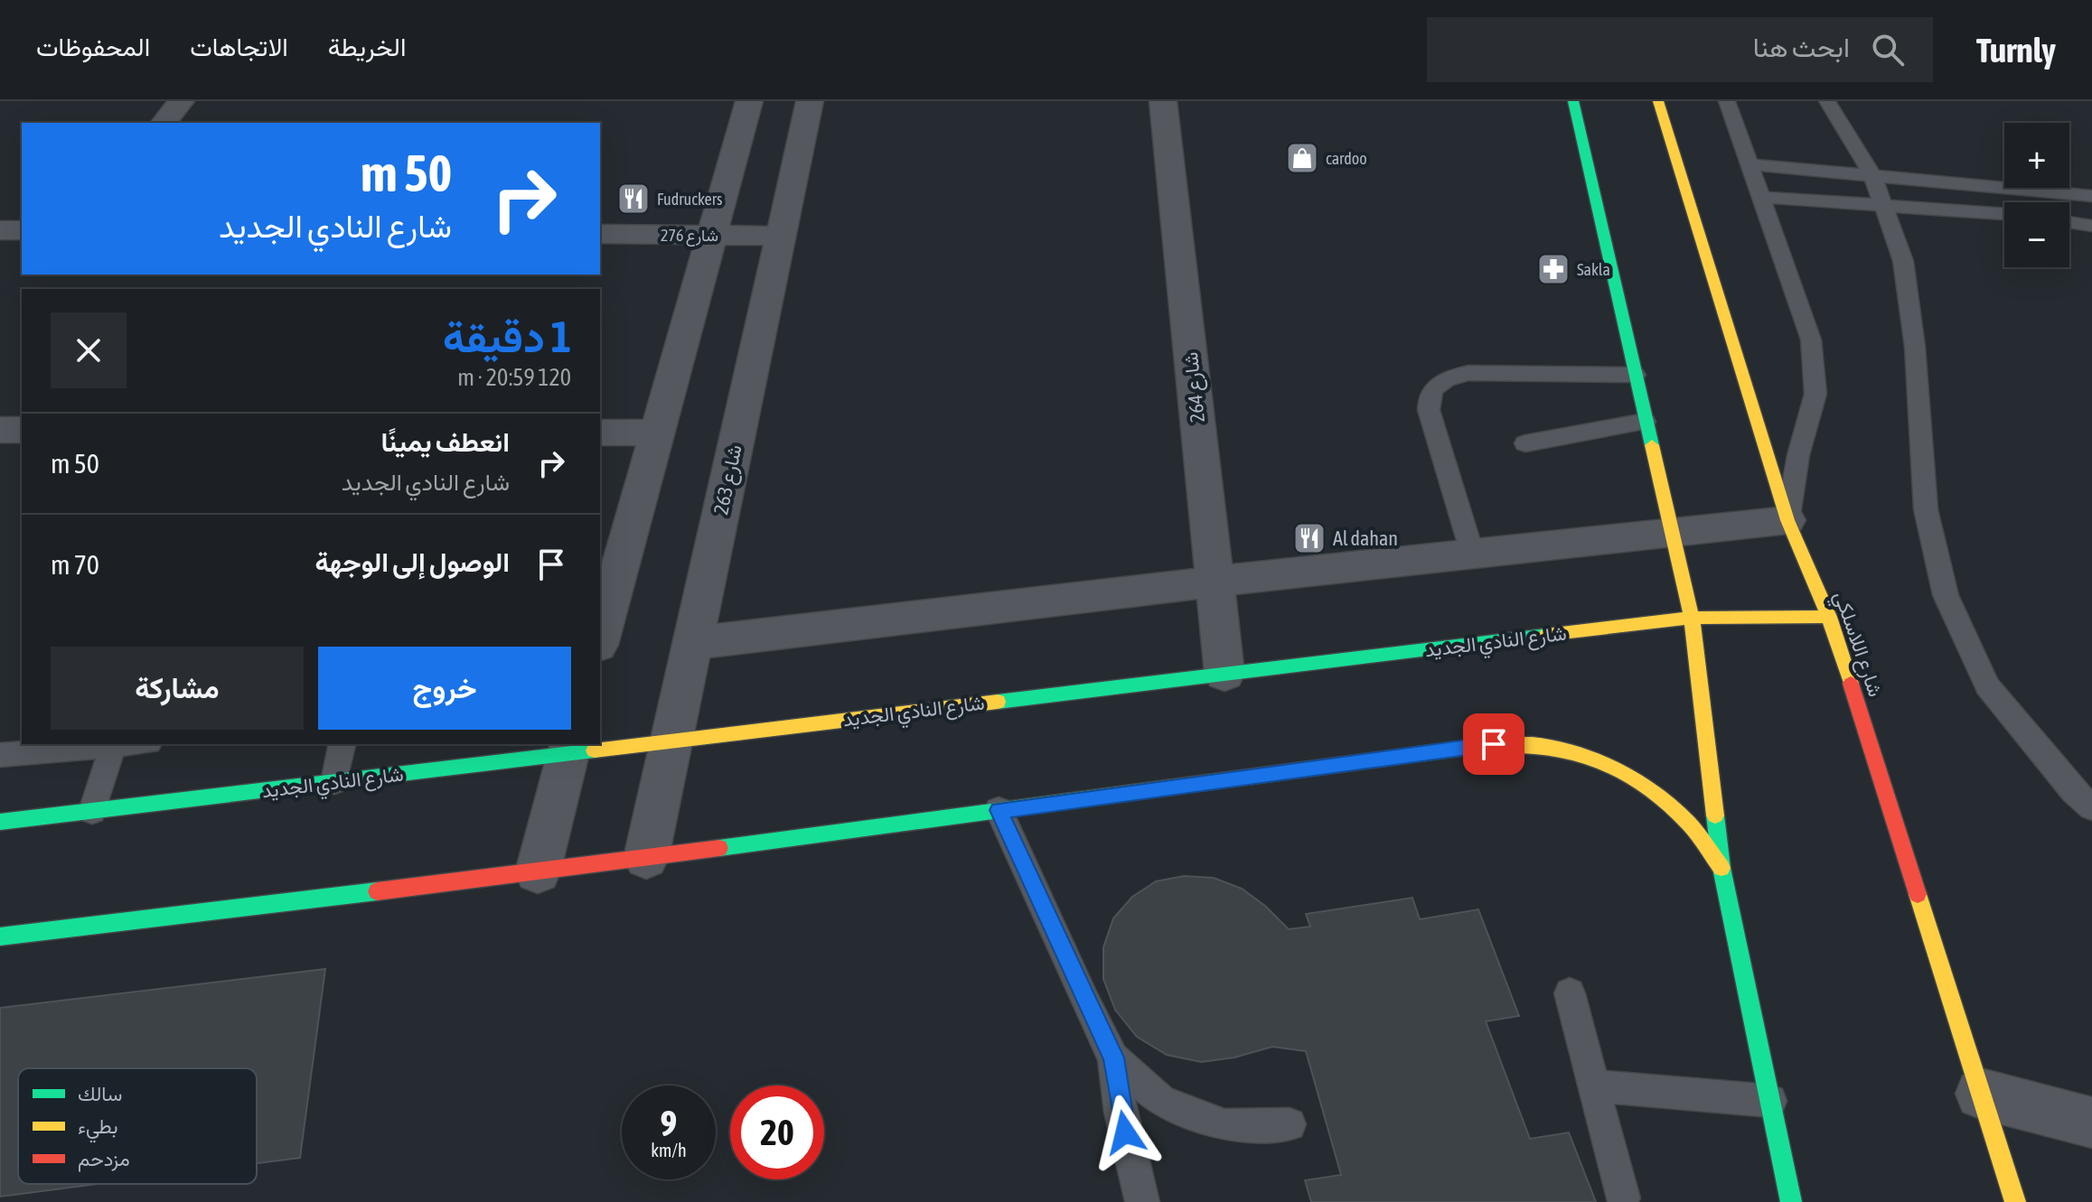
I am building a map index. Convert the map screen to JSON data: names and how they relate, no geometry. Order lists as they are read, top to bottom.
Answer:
{
  "streets": {
    "street": [
      "شارع 276",
      "شارع 264",
      "شارع 263",
      "شارع النادي الجديد",
      "شارع اللاسلكي"
    ]
  },
  "crossings": [
    ["شارع 276", "شارع 263"],
    ["شارع 264", "شارع النادي الجديد"],
    ["شارع 263", "شارع النادي الجديد"],
    ["شارع النادي الجديد", "شارع اللاسلكي"]
  ],
  "places": {
    "shop": ["cardoo"],
    "restaurant": ["Fudruckers", "Al dahan"],
    "pharmacy": ["Sakla"]
  },
  "legend": ["سالك", "بطيء", "مزدحم"],
  "page": {
    "header": "Turnly",
    "search": "ابحث هنا",
    "nav": ["الخريطة", "الاتجاهات", "المحفوظات"],
    "map_buttons": ["+", "−"],
    "turn": ["50 m", "شارع النادي الجديد"],
    "heading": ["1 دقيقة", "120 m · 20:59"],
    "list": [
      {
        "name": "انعطف يمينًا",
        "note": "شارع النادي الجديد",
        "value": "50 m"
      },
      {
        "name": "الوصول إلى الوجهة",
        "value": "70 m"
      }
    ],
    "buttons": ["خروج", "مشاركة"],
    "speed": "9 km/h",
    "limit": "20"
  }
}
